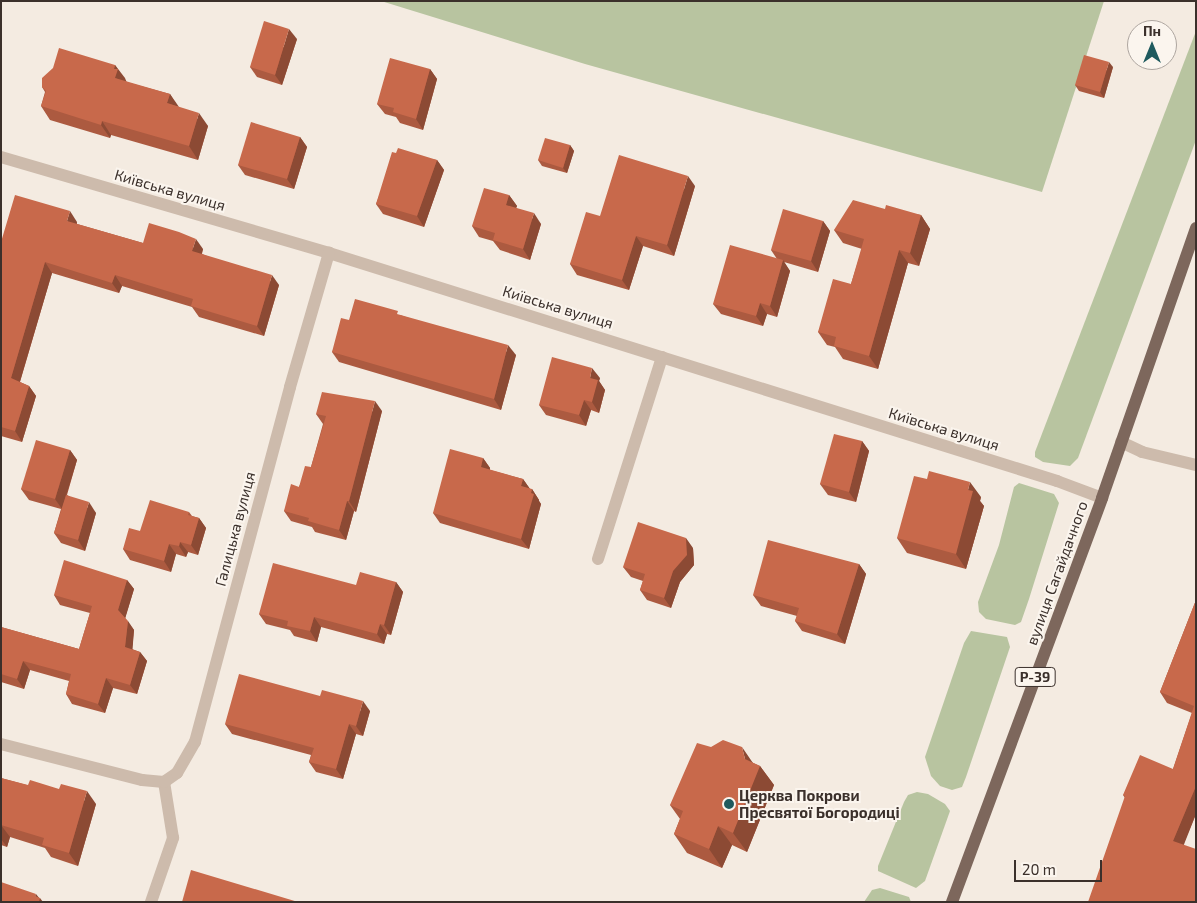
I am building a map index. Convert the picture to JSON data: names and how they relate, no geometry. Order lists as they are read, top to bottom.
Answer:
{
  "streets": {
    "main road": ["вулиця Сагайдачного", "Р-39"],
    "street": ["Київська вулиця", "Галицька вулиця"]
  },
  "crossings": [
    ["Київська вулиця", "Галицька вулиця"],
    ["Київська вулиця", "вулиця Сагайдачного"],
    ["вулиця Сагайдачного", "Р-39"]
  ],
  "places": ["Церква Покрови Пресвятої Богородиці"],
  "scale_bar": "20 m",
  "north": "top"
}
